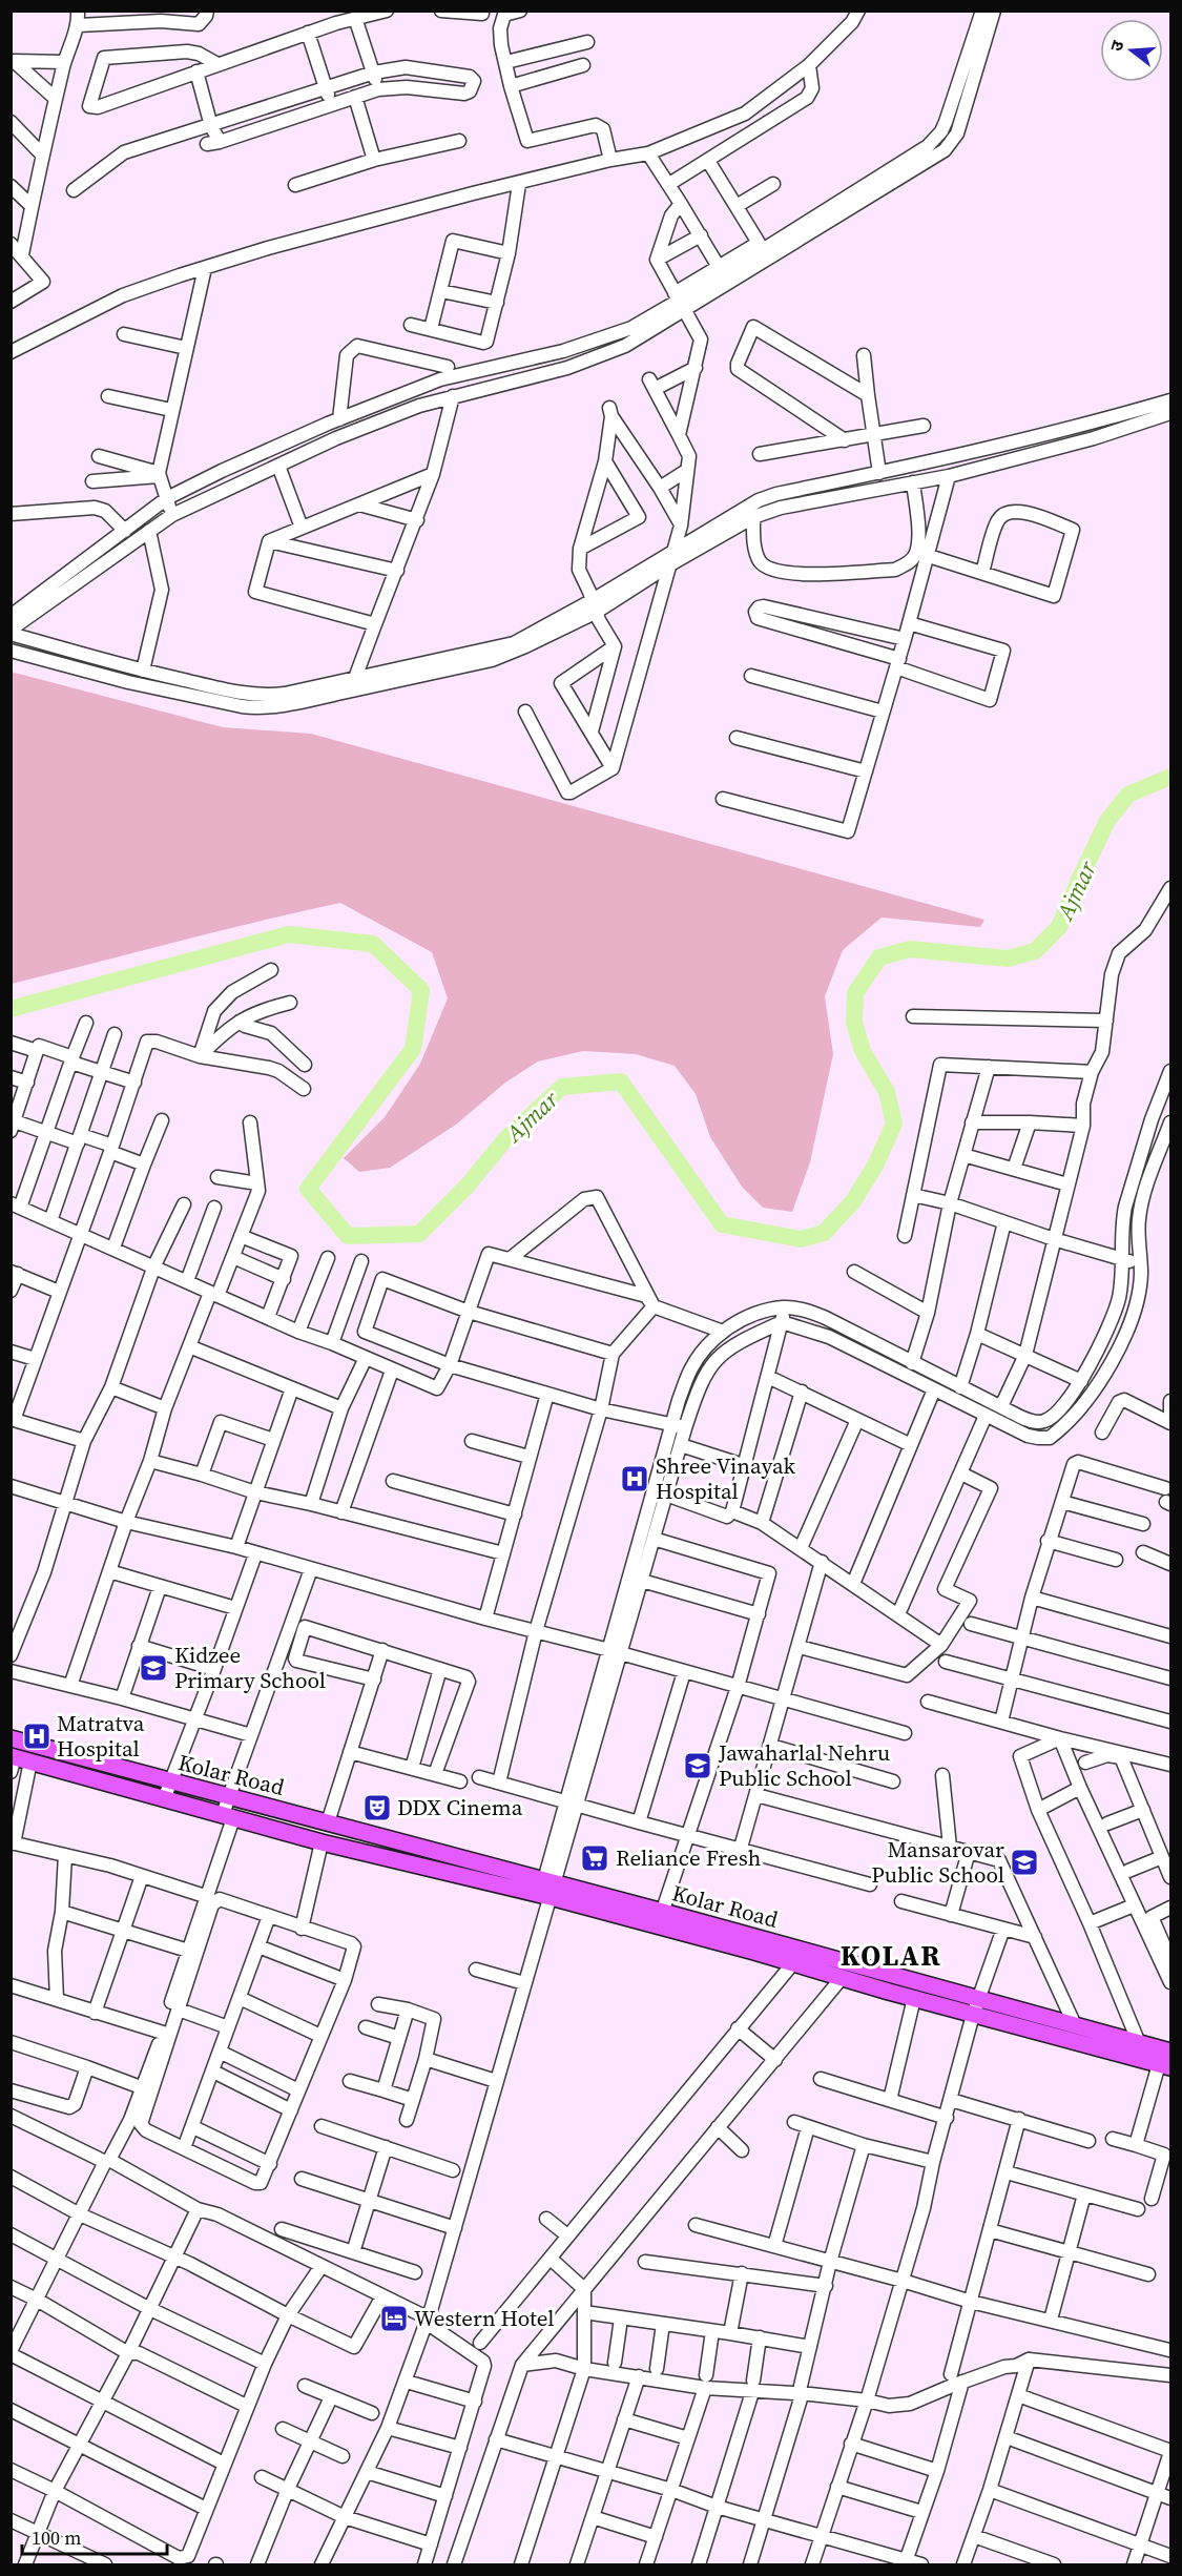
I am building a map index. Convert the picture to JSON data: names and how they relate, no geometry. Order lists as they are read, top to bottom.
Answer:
{
  "streets": {
    "main road": ["Kolar Road"]
  },
  "districts": ["KOLAR"],
  "water": ["Ajmar"],
  "places": {
    "hospital": ["Shree Vinayak Hospital", "Matratva Hospital"],
    "school or university": ["Kidzee Primary School", "Jawaharlal Nehru Public School", "Mansarovar Public School"],
    "theatre": ["DDX Cinema"],
    "supermarket": ["Reliance Fresh"],
    "hotel": ["Western Hotel"]
  },
  "scale_bar": "100 m",
  "north": "left"
}
